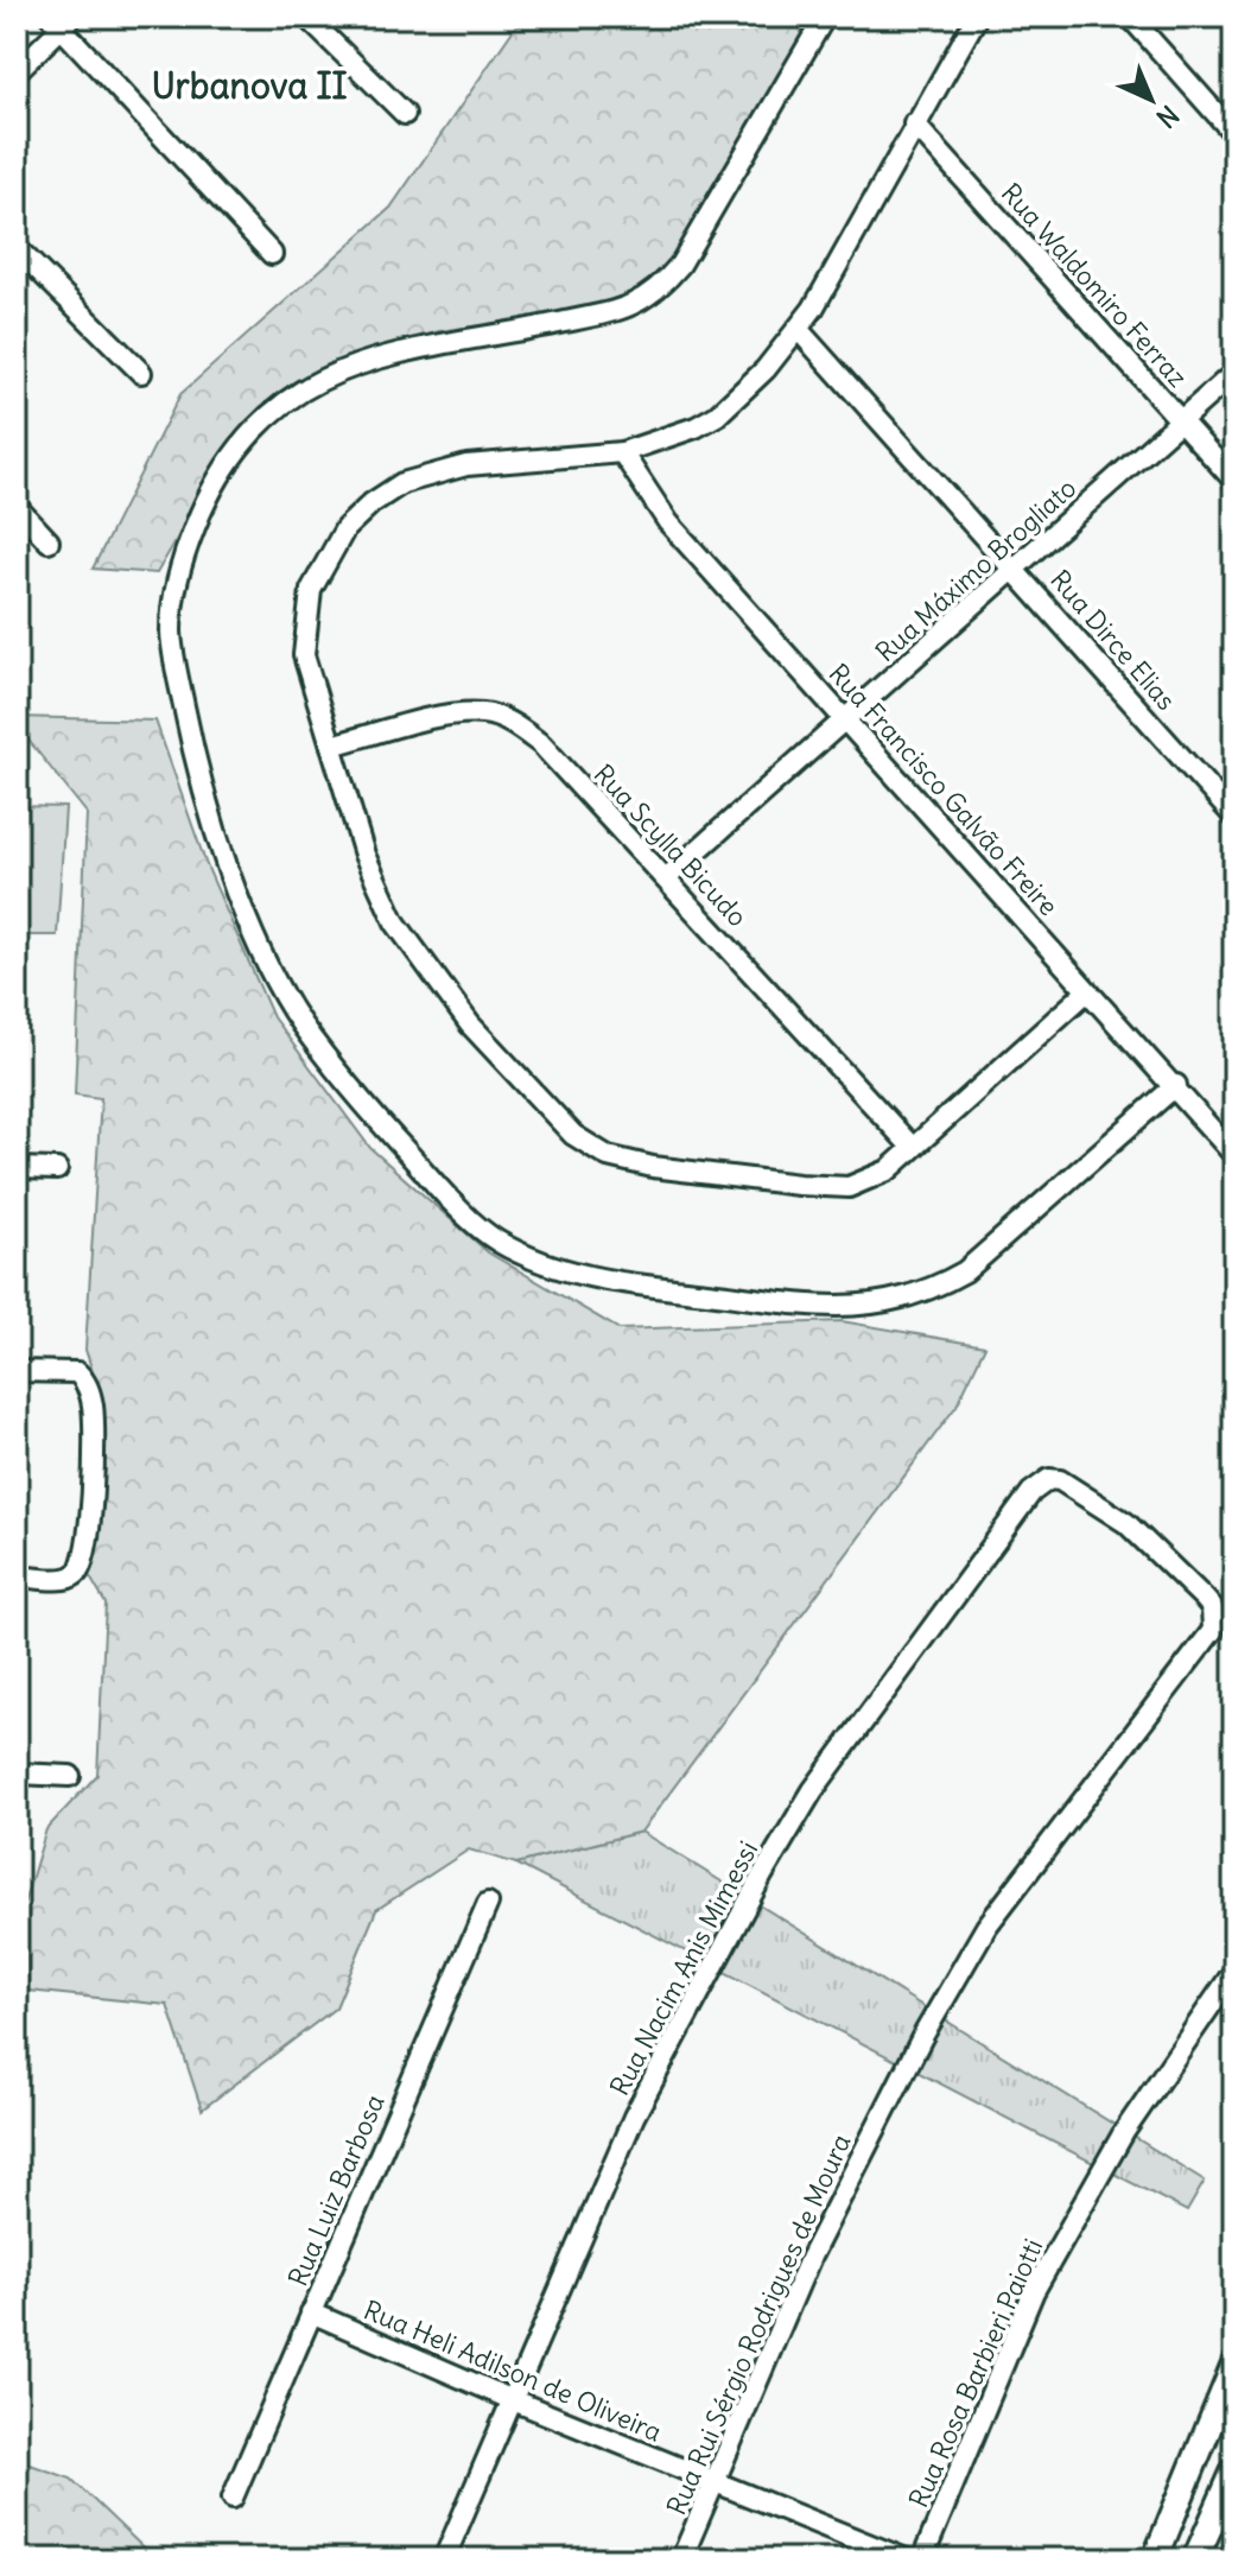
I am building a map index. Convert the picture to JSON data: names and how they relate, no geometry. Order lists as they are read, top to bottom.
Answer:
{
  "streets": {
    "street": [
      "Rua Waldomiro Ferraz",
      "Rua Máximo Brogliato",
      "Rua Dirce Elias",
      "Rua Francisco Galvão Freire",
      "Rua Scylla Bicudo",
      "Rua Nacim Anis Mimessi",
      "Rua Luiz Barbosa",
      "Rua Rui Sérgio Rodrigues de Moura",
      "Rua Heli Adilson de Oliveira",
      "Rua Rosa Barbieri Paiotti"
    ]
  },
  "crossings": [
    ["Rua Waldomiro Ferraz", "Rua Máximo Brogliato"],
    ["Rua Máximo Brogliato", "Rua Dirce Elias"],
    ["Rua Máximo Brogliato", "Rua Francisco Galvão Freire"],
    ["Rua Máximo Brogliato", "Rua Scylla Bicudo"],
    ["Rua Nacim Anis Mimessi", "Rua Rui Sérgio Rodrigues de Moura"],
    ["Rua Nacim Anis Mimessi", "Rua Heli Adilson de Oliveira"],
    ["Rua Luiz Barbosa", "Rua Heli Adilson de Oliveira"],
    ["Rua Rui Sérgio Rodrigues de Moura", "Rua Heli Adilson de Oliveira"]
  ],
  "districts": ["Urbanova II"],
  "north": "bottom right"
}
